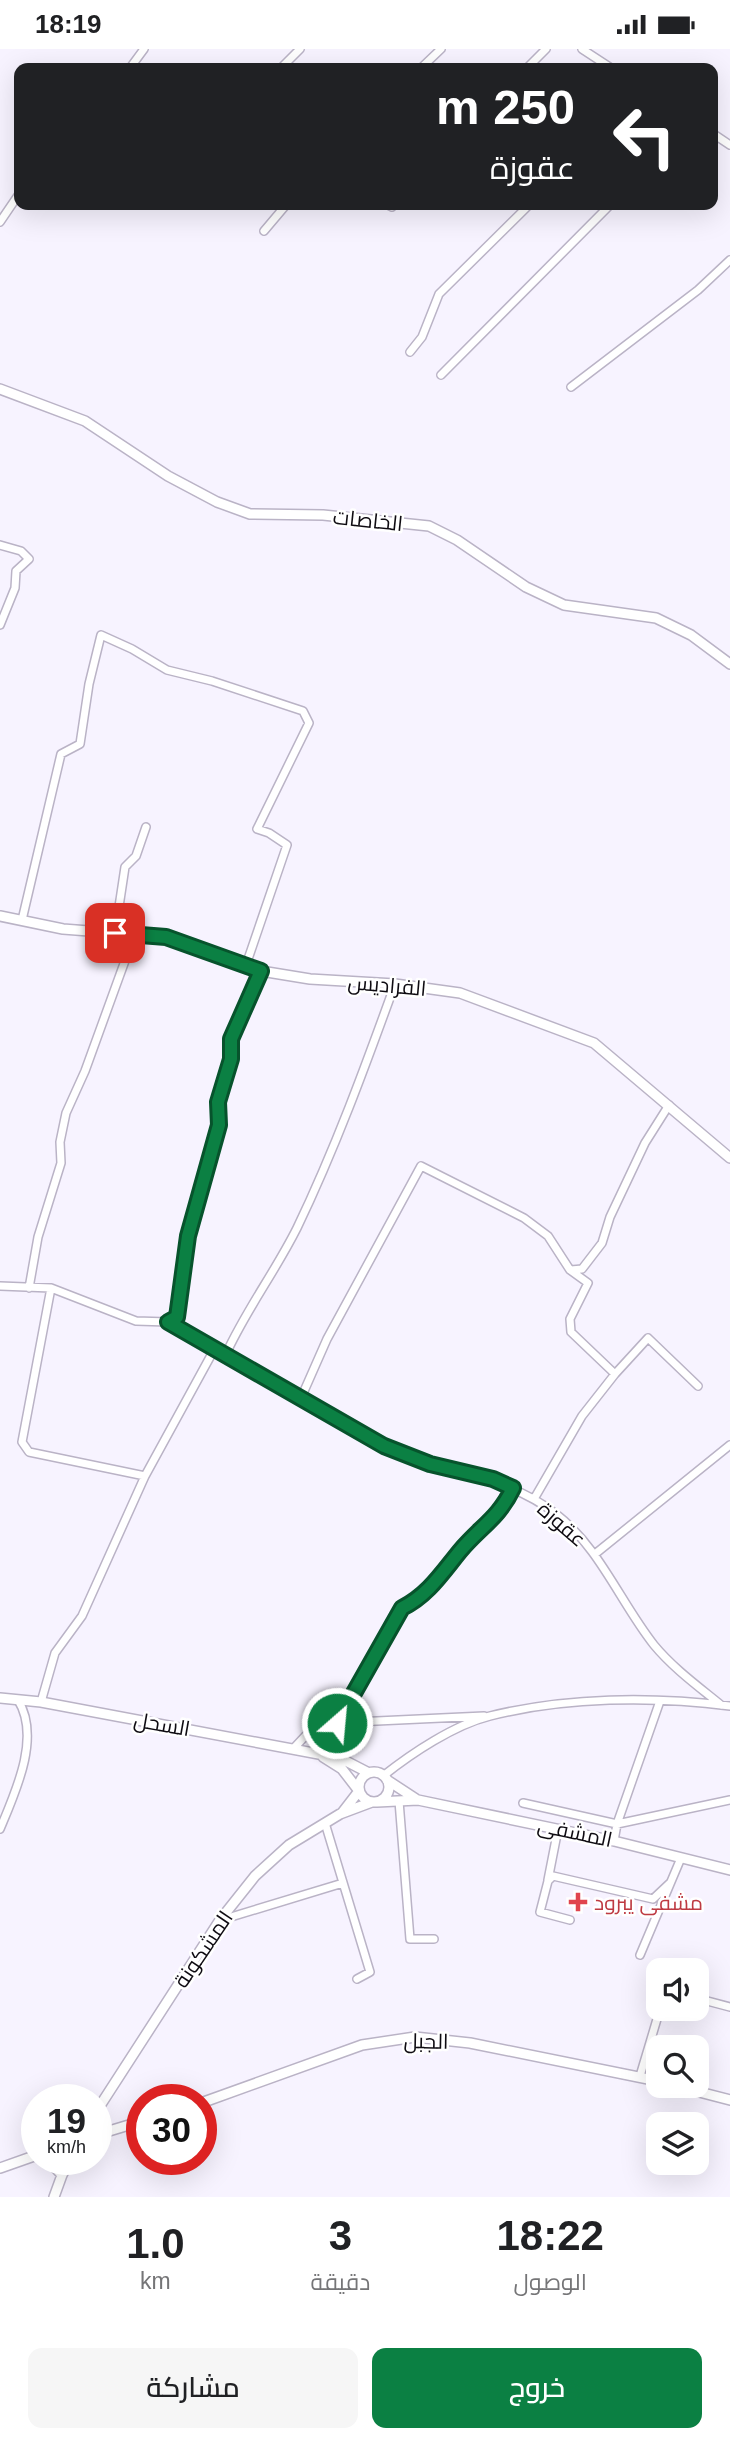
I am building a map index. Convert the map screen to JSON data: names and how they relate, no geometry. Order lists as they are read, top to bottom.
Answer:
{
  "streets": {
    "street": [
      "الخاصات",
      "الفراديس",
      "عقوزة",
      "السحل",
      "المشفى",
      "المشكونة",
      "الجبل"
    ]
  },
  "places": {
    "health": ["مشفى يبرود"]
  },
  "page": {
    "status": "18:19",
    "turn": ["250 m", "عقوزة"],
    "speed": "19 km/h",
    "limit": "30",
    "eta": [
      "18:22",
      "الوصول",
      "3",
      "دقيقة",
      "1.0",
      "km"
    ],
    "buttons": ["خروج", "مشاركة"]
  }
}
